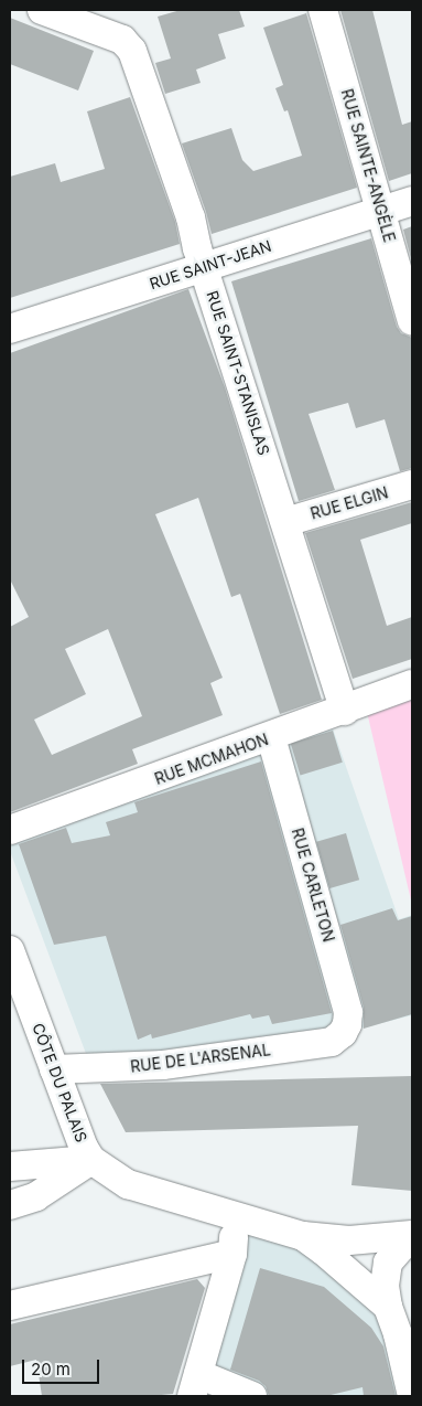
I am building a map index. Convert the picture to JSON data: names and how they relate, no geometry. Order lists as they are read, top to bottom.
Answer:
{
  "streets": {
    "street": [
      "RUE SAINTE-ANGÈLE",
      "RUE SAINT-JEAN",
      "RUE SAINT-STANISLAS",
      "RUE ELGIN",
      "RUE MCMAHON",
      "RUE CARLETON",
      "RUE DE L'ARSENAL",
      "CÔTE DU PALAIS"
    ]
  },
  "crossings": [
    ["RUE SAINTE-ANGÈLE", "RUE SAINT-JEAN"],
    ["RUE SAINT-JEAN", "RUE SAINT-STANISLAS"],
    ["RUE SAINT-STANISLAS", "RUE ELGIN"],
    ["RUE SAINT-STANISLAS", "RUE MCMAHON"],
    ["RUE MCMAHON", "RUE CARLETON"],
    ["RUE CARLETON", "RUE DE L'ARSENAL"],
    ["RUE DE L'ARSENAL", "CÔTE DU PALAIS"]
  ],
  "scale_bar": "20 m"
}
